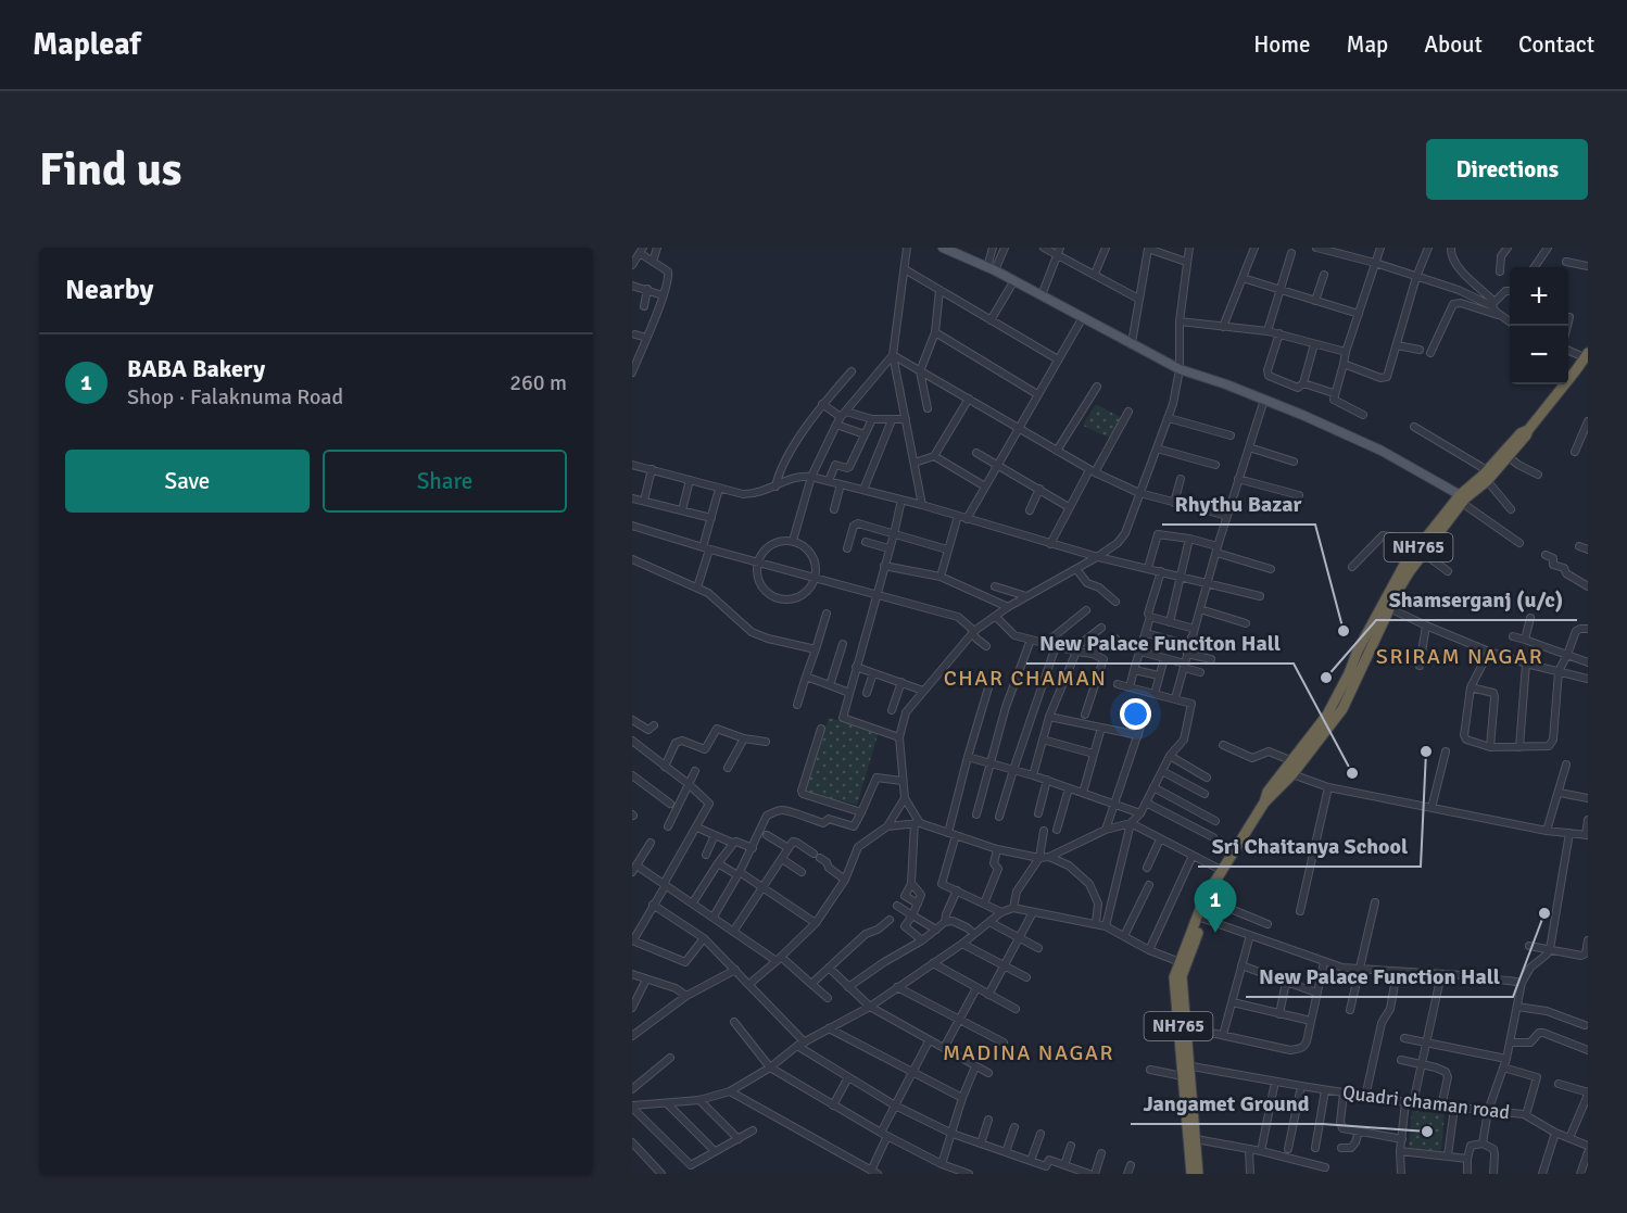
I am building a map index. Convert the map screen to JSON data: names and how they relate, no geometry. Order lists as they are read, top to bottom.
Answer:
{
  "streets": {
    "highway": ["NH765"],
    "street": ["Quadri chaman road"]
  },
  "crossings": [
    ["NH765", "Quadri chaman road"]
  ],
  "districts": ["SRIRAM NAGAR", "CHAR CHAMAN", "MADINA NAGAR"],
  "places": [
    "Rhythu Bazar",
    "Shamserganj (u/c)",
    "Sri Chaitanya School",
    "New Palace Funciton Hall",
    "New Palace Function Hall",
    "Jangamet Ground"
  ],
  "page": {
    "header": "Mapleaf",
    "nav": [
      "Home",
      "Map",
      "About",
      "Contact"
    ],
    "buttons": [
      "Directions",
      ["Save", "Share"]
    ],
    "title": "Find us",
    "heading": "Nearby",
    "map_buttons": ["+", "−"],
    "list": [
      {
        "mark": "1",
        "name": "BABA Bakery",
        "note": "Shop · Falaknuma Road",
        "value": "260 m"
      }
    ],
    "pins": "1"
  }
}
